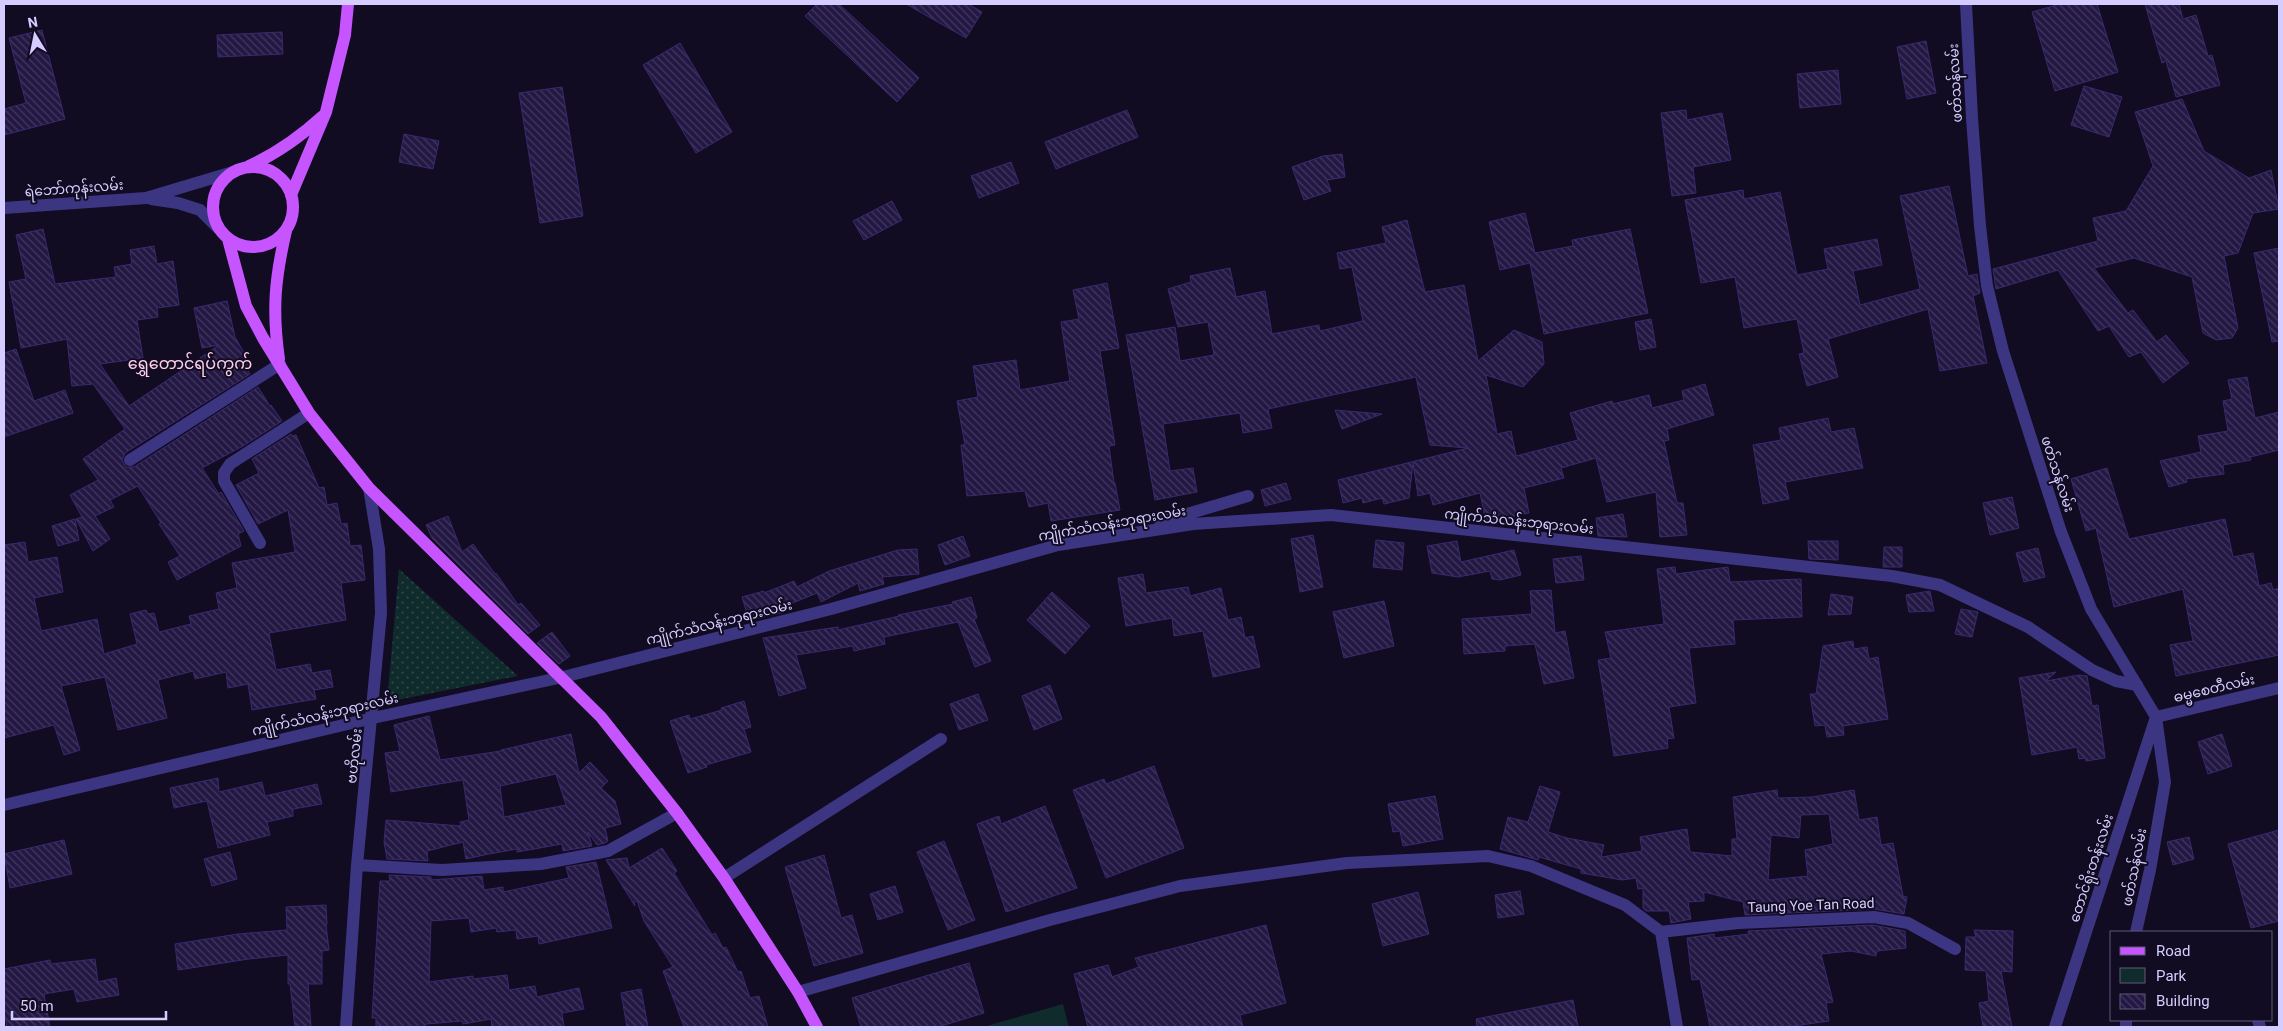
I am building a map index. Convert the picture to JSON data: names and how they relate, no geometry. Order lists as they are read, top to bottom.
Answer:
{
  "streets": {
    "street": [
      "ဖတ်သန်လမ်း",
      "ရဲဘော်ကုန်းလမ်း",
      "ကျိုက်သံလန်းဘုရားလမ်း",
      "ဓမ္မစေတီလမ်း",
      "ဗဟိုလမ်း",
      "တောင်ရိုးတန်းလမ်း",
      "Taung Yoe Tan Road"
    ]
  },
  "crossings": [
    ["ဖတ်သန်လမ်း", "ကျိုက်သံလန်းဘုရားလမ်း"],
    ["ဖတ်သန်လမ်း", "ဓမ္မစေတီလမ်း"],
    ["ဖတ်သန်လမ်း", "တောင်ရိုးတန်းလမ်း"],
    ["ကျိုက်သံလန်းဘုရားလမ်း", "ဗဟိုလမ်း"],
    ["ဓမ္မစေတီလမ်း", "တောင်ရိုးတန်းလမ်း"]
  ],
  "districts": ["ရွှေတောင်ရပ်ကွက်"],
  "legend": ["Road", "Park", "Building"],
  "scale_bar": "50 m",
  "north": "top"
}
